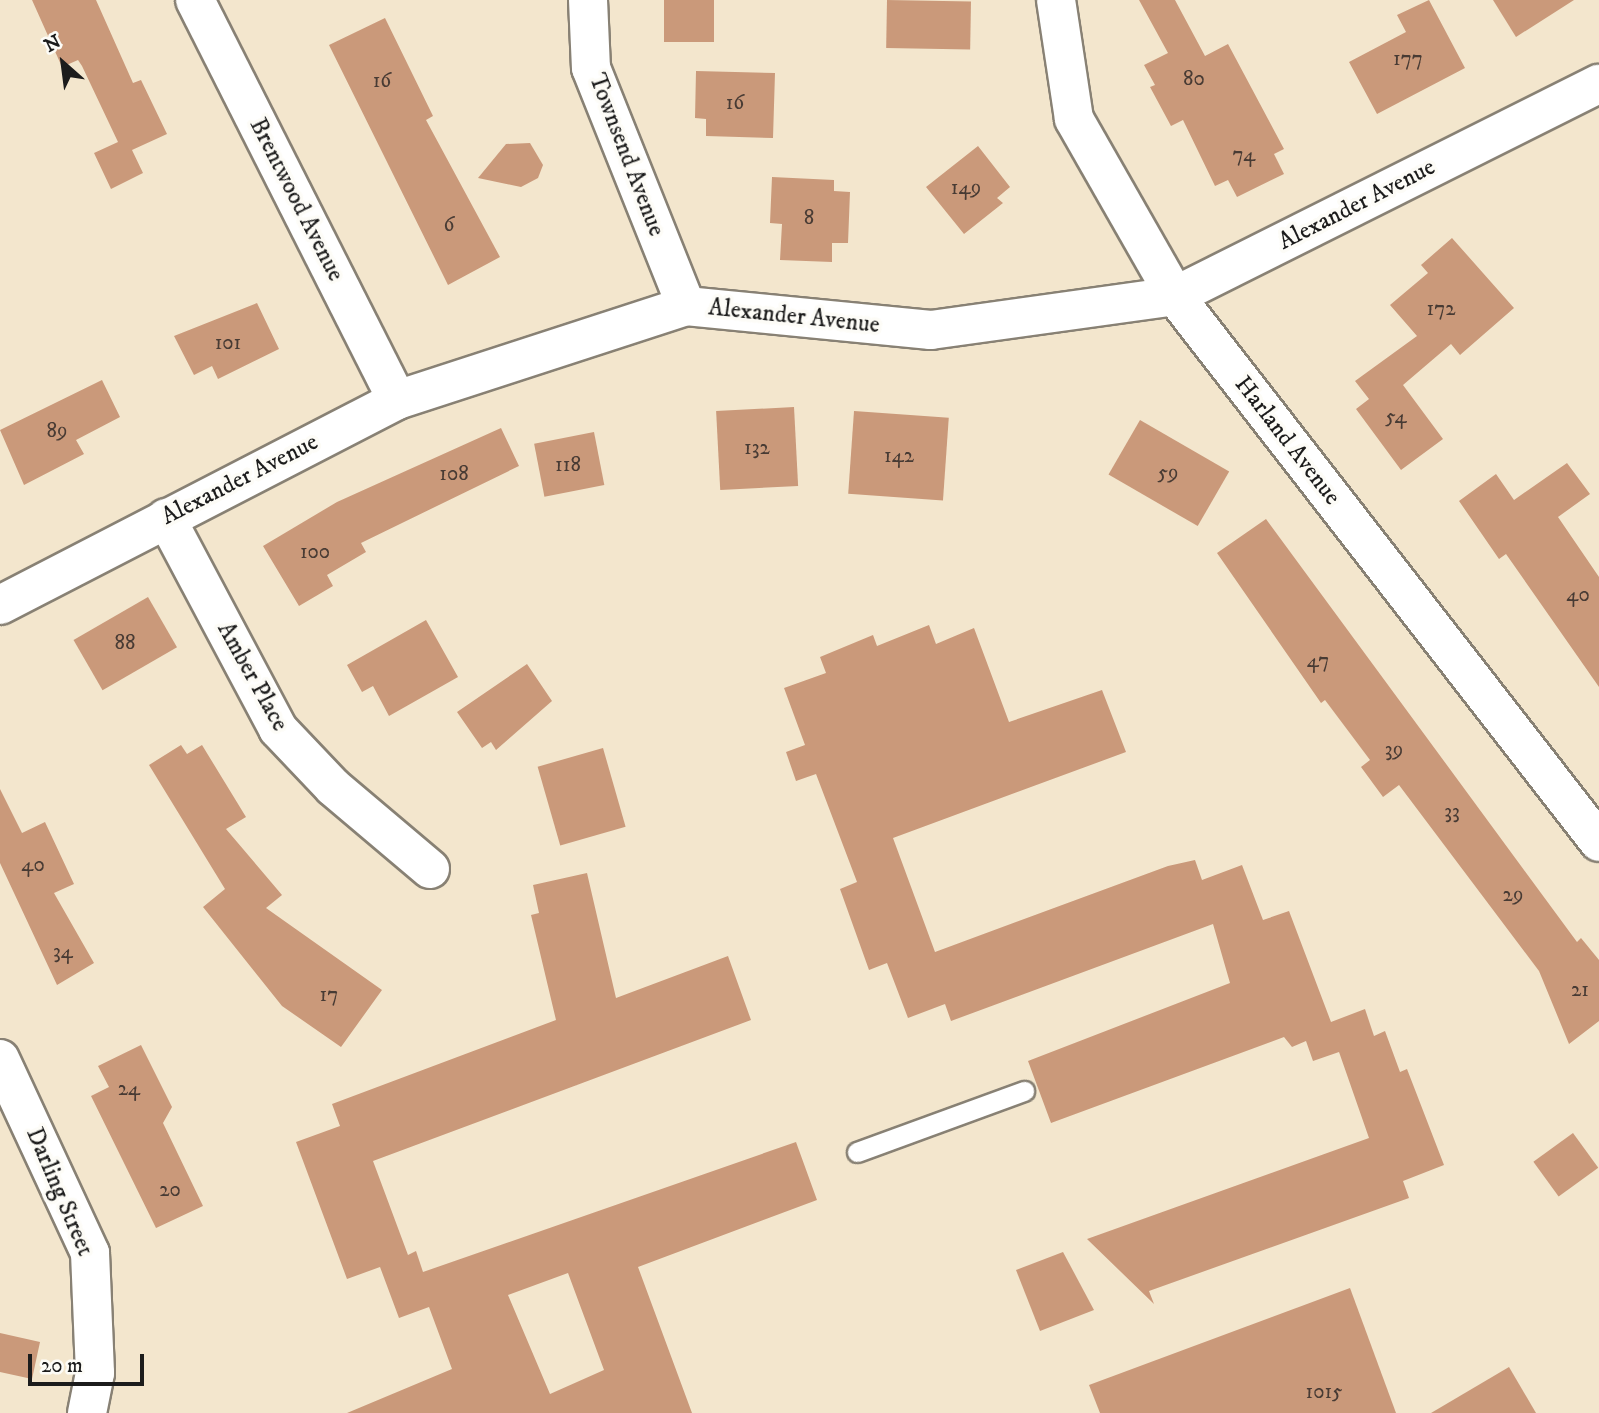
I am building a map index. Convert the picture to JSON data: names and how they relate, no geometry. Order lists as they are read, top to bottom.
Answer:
{
  "streets": {
    "street": [
      "Townsend Avenue",
      "Brentwood Avenue",
      "Alexander Avenue",
      "Harland Avenue",
      "Amber Place",
      "Darling Street"
    ]
  },
  "crossings": [
    ["Townsend Avenue", "Alexander Avenue"],
    ["Brentwood Avenue", "Alexander Avenue"],
    ["Alexander Avenue", "Harland Avenue"],
    ["Alexander Avenue", "Amber Place"]
  ],
  "house_numbers": [
    "177",
    "80",
    "16",
    "16",
    "74",
    "149",
    "8",
    "6",
    "172",
    "101",
    "54",
    "89",
    "132",
    "142",
    "118",
    "59",
    "108",
    "100",
    "40",
    "88",
    "47",
    "39",
    "33",
    "40",
    "29",
    "34",
    "21",
    "17",
    "24",
    "20",
    "1015"
  ],
  "scale_bar": "20 m",
  "north": "top left"
}
